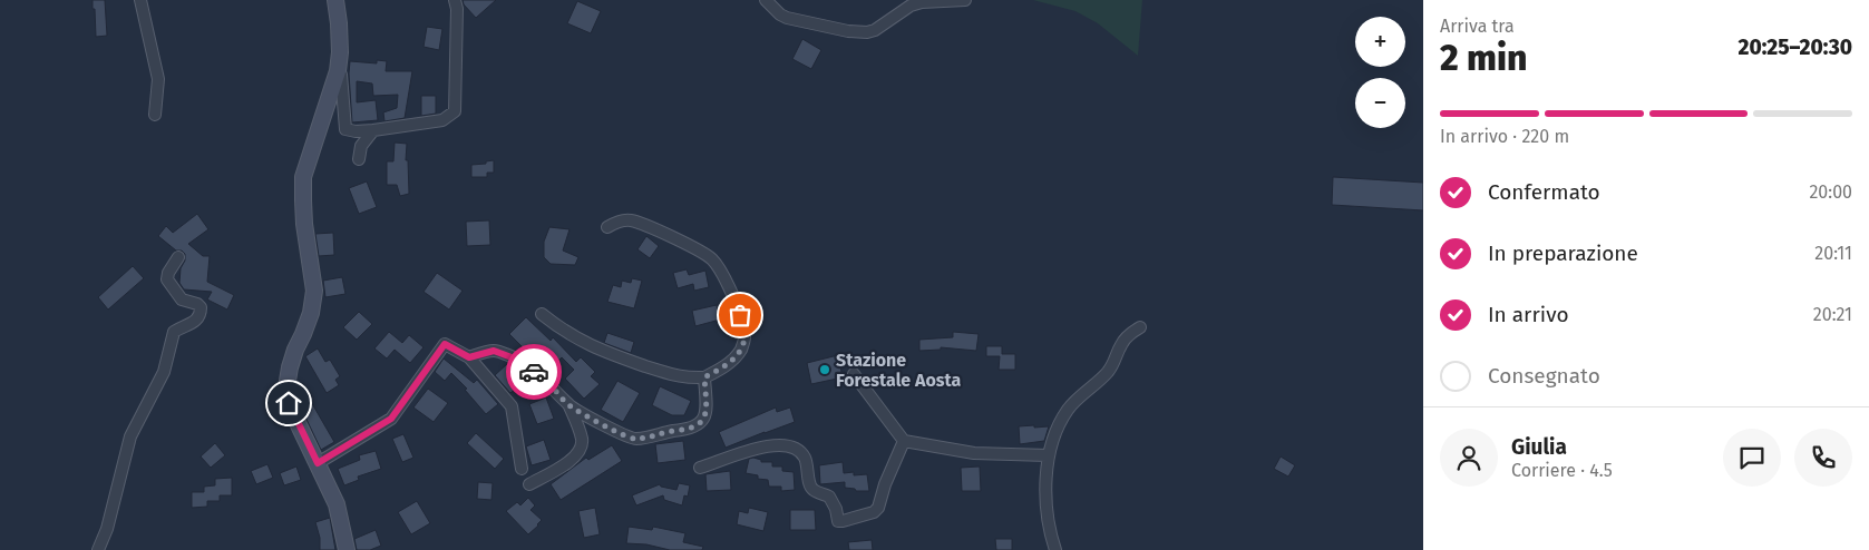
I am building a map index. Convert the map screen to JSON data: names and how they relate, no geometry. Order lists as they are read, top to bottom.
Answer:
{
  "places": ["Stazione Forestale Aosta"],
  "page": {
    "heading": ["2 min", "Arriva tra", "20:25–20:30"],
    "panel": ["Giulia", "Corriere · 4.5"],
    "map_buttons": ["+", "−"],
    "bar": "In arrivo · 220 m",
    "list": [
      ["Confermato", "20:00"],
      ["In preparazione", "20:11"],
      ["In arrivo", "20:21"],
      "Consegnato"
    ]
  }
}
